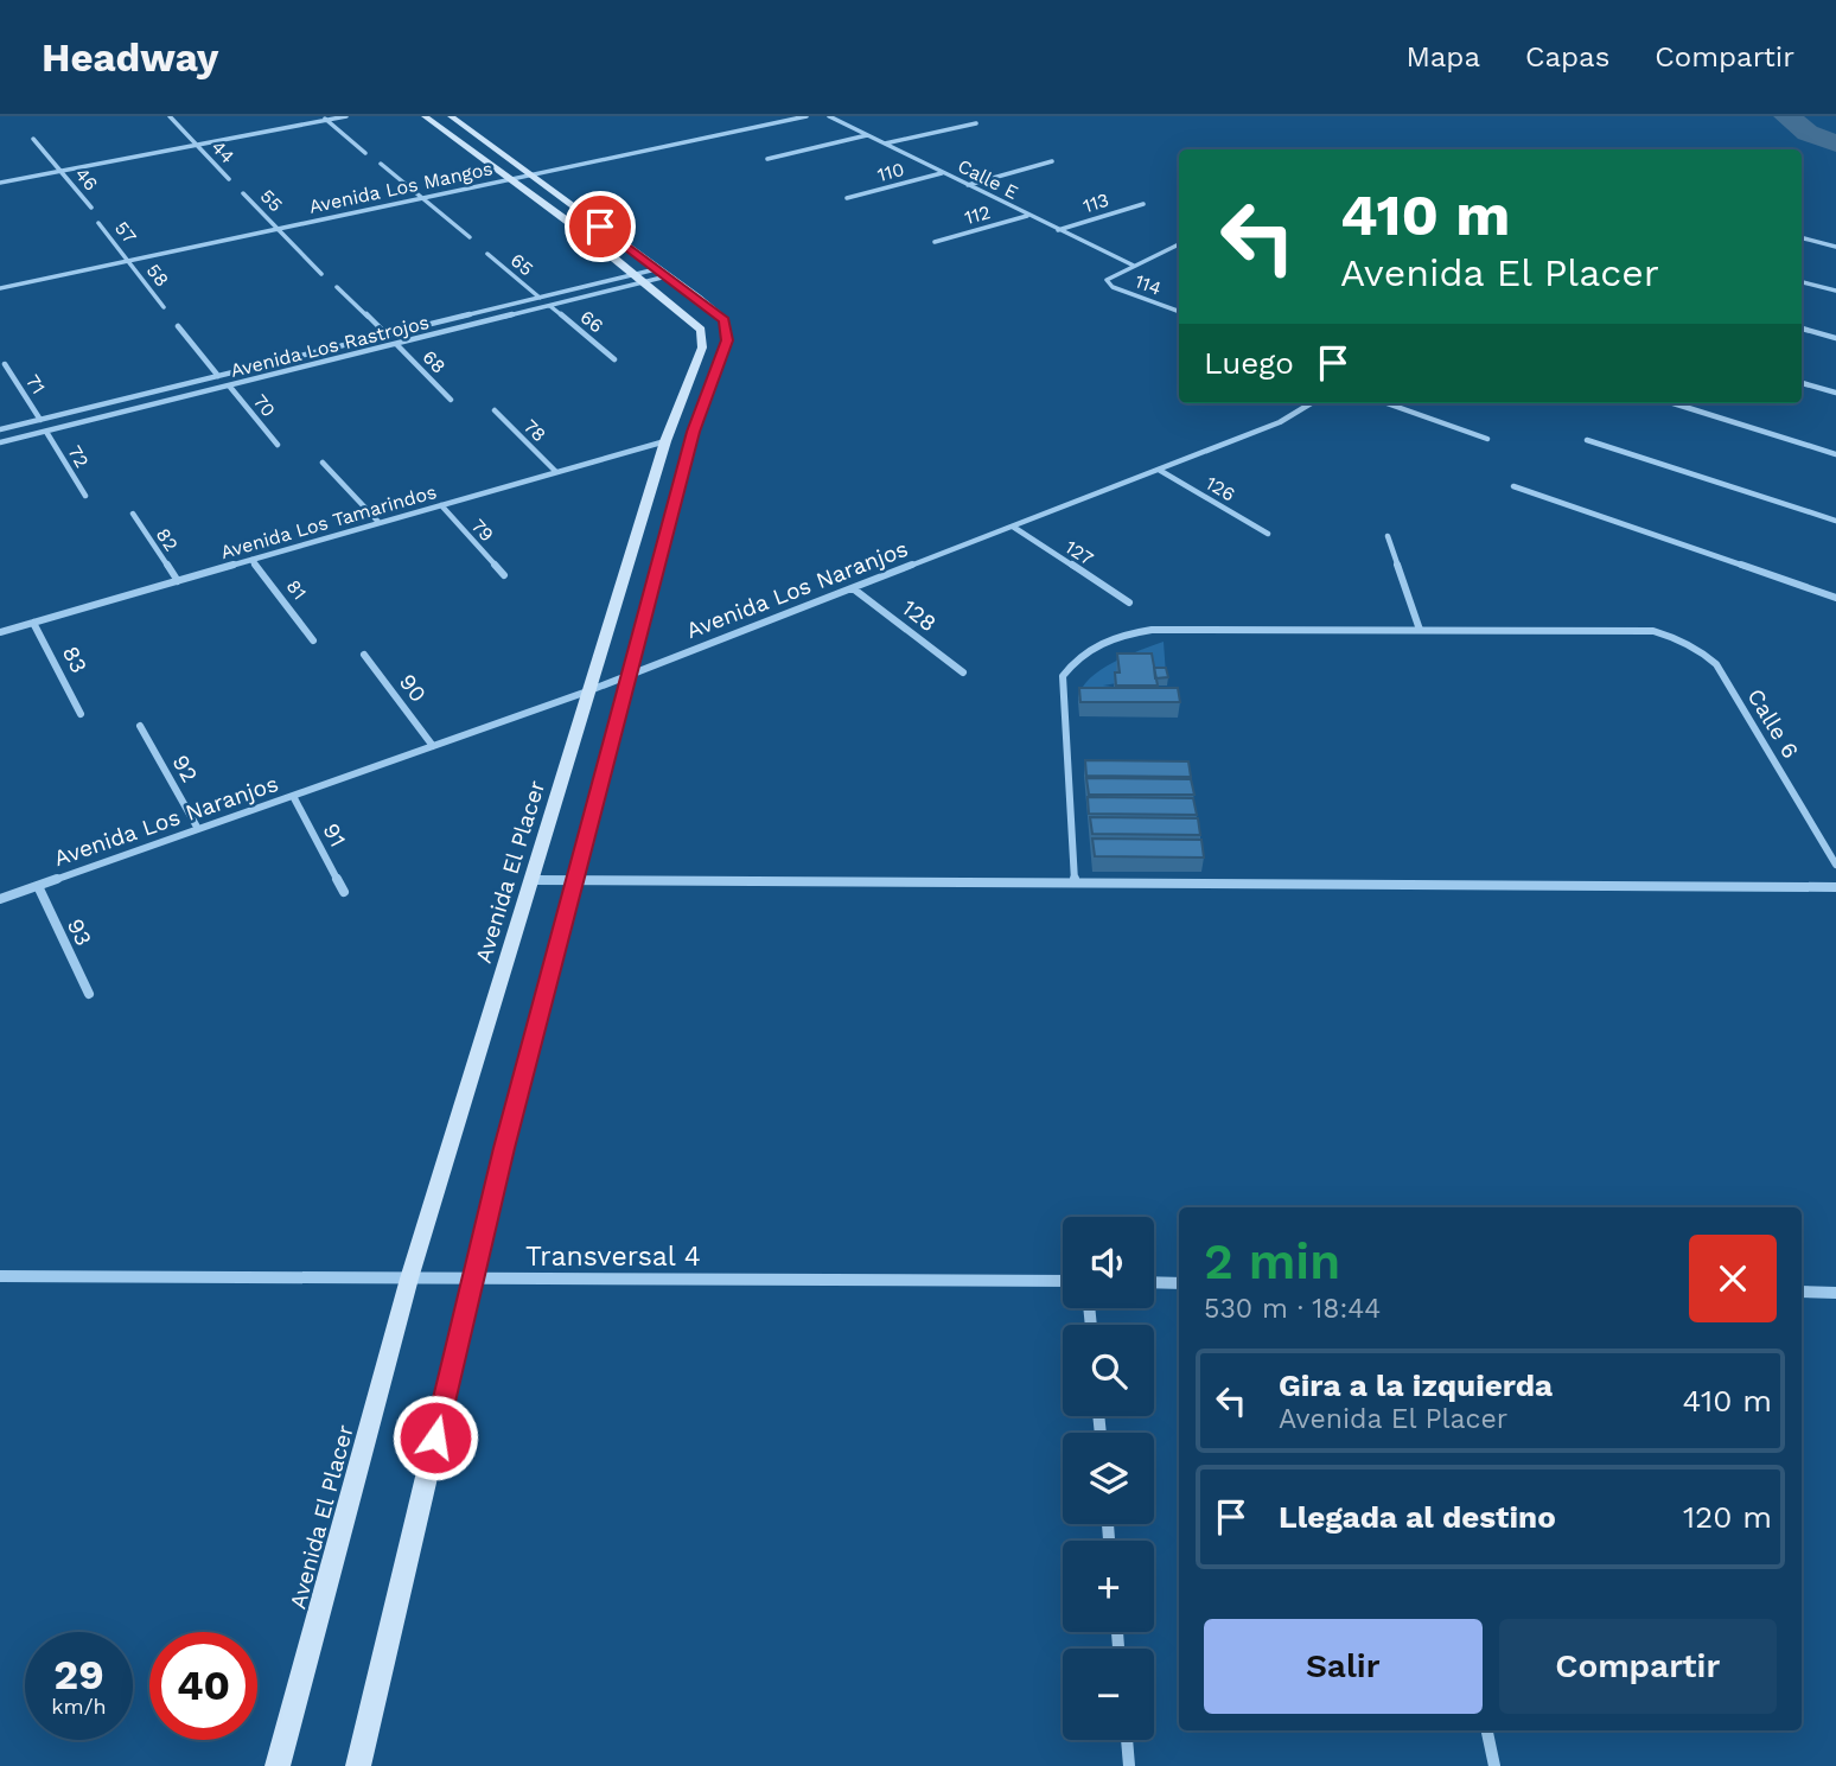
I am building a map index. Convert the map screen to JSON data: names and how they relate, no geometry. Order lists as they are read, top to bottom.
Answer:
{
  "streets": {
    "street": [
      "44",
      "110",
      "46",
      "Calle E",
      "Avenida Los Mangos",
      "55",
      "113",
      "112",
      "57",
      "65",
      "58",
      "114",
      "66",
      "Avenida Los Rastrojos",
      "68",
      "71",
      "70",
      "78",
      "72",
      "126",
      "Avenida Los Tamarindos",
      "79",
      "82",
      "127",
      "81",
      "Avenida Los Naranjos",
      "128",
      "83",
      "90",
      "Calle 6",
      "92",
      "91",
      "Avenida El Placer",
      "93",
      "Transversal 4"
    ]
  },
  "crossings": [
    ["110", "Calle E"],
    ["Calle E", "113"],
    ["Calle E", "112"],
    ["Calle E", "114"],
    ["Avenida Los Mangos", "55"],
    ["Avenida Los Mangos", "57"],
    ["Avenida Los Mangos", "58"],
    ["Avenida Los Mangos", "Avenida El Placer"],
    ["57", "58"],
    ["65", "Avenida Los Rastrojos"],
    ["66", "Avenida Los Rastrojos"],
    ["Avenida Los Rastrojos", "68"],
    ["Avenida Los Rastrojos", "71"],
    ["Avenida Los Rastrojos", "70"],
    ["Avenida Los Rastrojos", "72"],
    ["Avenida Los Rastrojos", "Avenida El Placer"],
    ["78", "Avenida Los Tamarindos"],
    ["126", "Avenida Los Naranjos"],
    ["Avenida Los Tamarindos", "79"],
    ["Avenida Los Tamarindos", "82"],
    ["Avenida Los Tamarindos", "81"],
    ["Avenida Los Tamarindos", "83"],
    ["Avenida Los Tamarindos", "Avenida El Placer"],
    ["127", "Avenida Los Naranjos"],
    ["Avenida Los Naranjos", "128"],
    ["Avenida Los Naranjos", "90"],
    ["Avenida Los Naranjos", "92"],
    ["Avenida Los Naranjos", "91"],
    ["Avenida Los Naranjos", "Avenida El Placer"],
    ["Avenida Los Naranjos", "93"],
    ["Avenida El Placer", "Transversal 4"]
  ],
  "page": {
    "header": "Headway",
    "nav": ["Mapa", "Capas", "Compartir"],
    "turn": ["410 m", "Avenida El Placer"],
    "then": "Luego",
    "heading": ["2 min", "530 m · 18:44"],
    "map_buttons": ["+", "−"],
    "list": [
      {
        "name": "Gira a la izquierda",
        "note": "Avenida El Placer",
        "value": "410 m"
      },
      {
        "name": "Llegada al destino",
        "value": "120 m"
      }
    ],
    "buttons": ["Salir", "Compartir"],
    "speed": "29 km/h",
    "limit": "40"
  }
}
